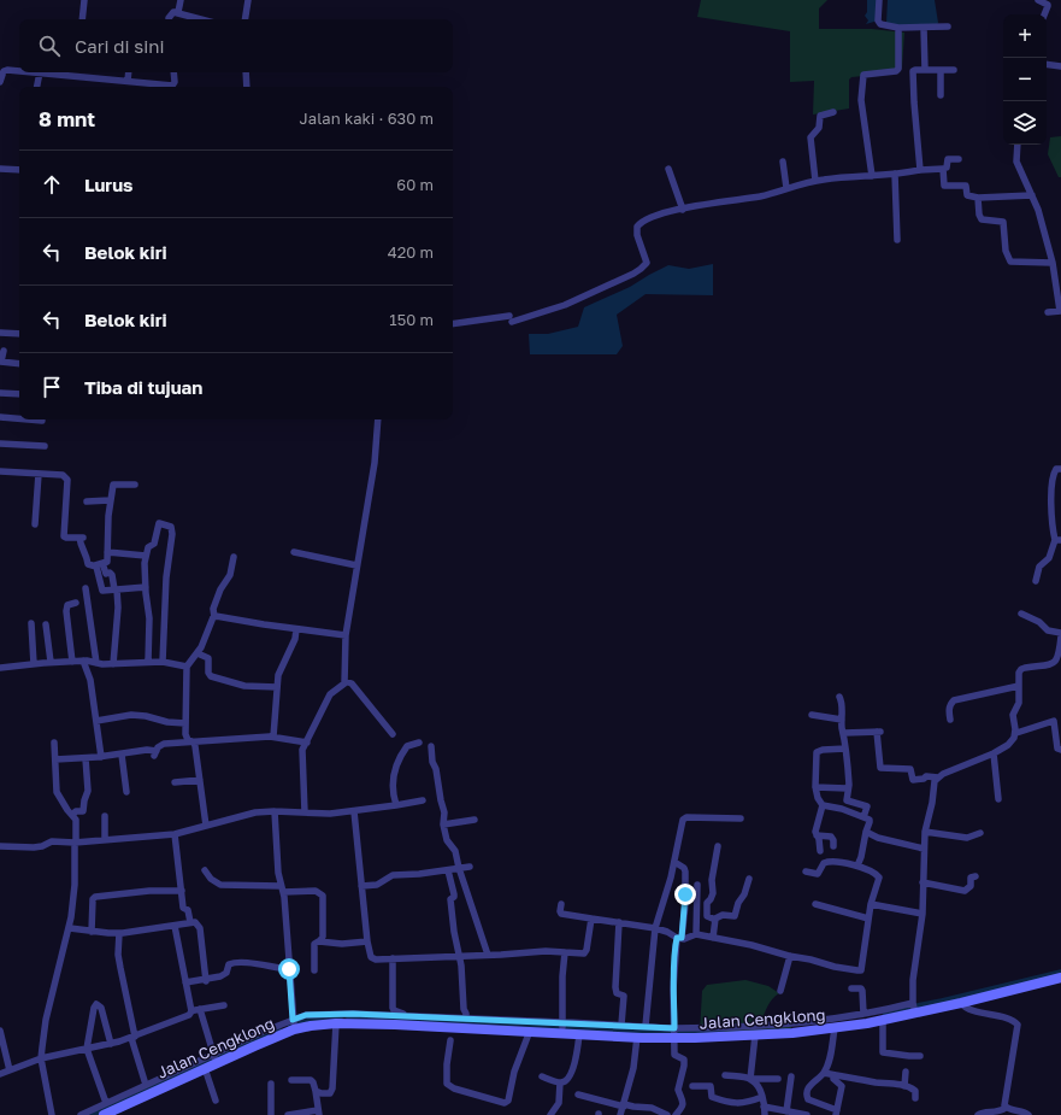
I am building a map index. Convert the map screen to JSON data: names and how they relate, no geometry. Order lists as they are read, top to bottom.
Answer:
{
  "streets": {
    "main road": ["Jalan Cengklong"]
  },
  "page": {
    "map_buttons": ["+", "−"],
    "search": "Cari di sini",
    "heading": ["8 mnt", "Jalan kaki · 630 m"],
    "list": [
      ["Lurus", "60 m"],
      ["Belok kiri", "420 m"],
      ["Belok kiri", "150 m"],
      "Tiba di tujuan"
    ]
  }
}
